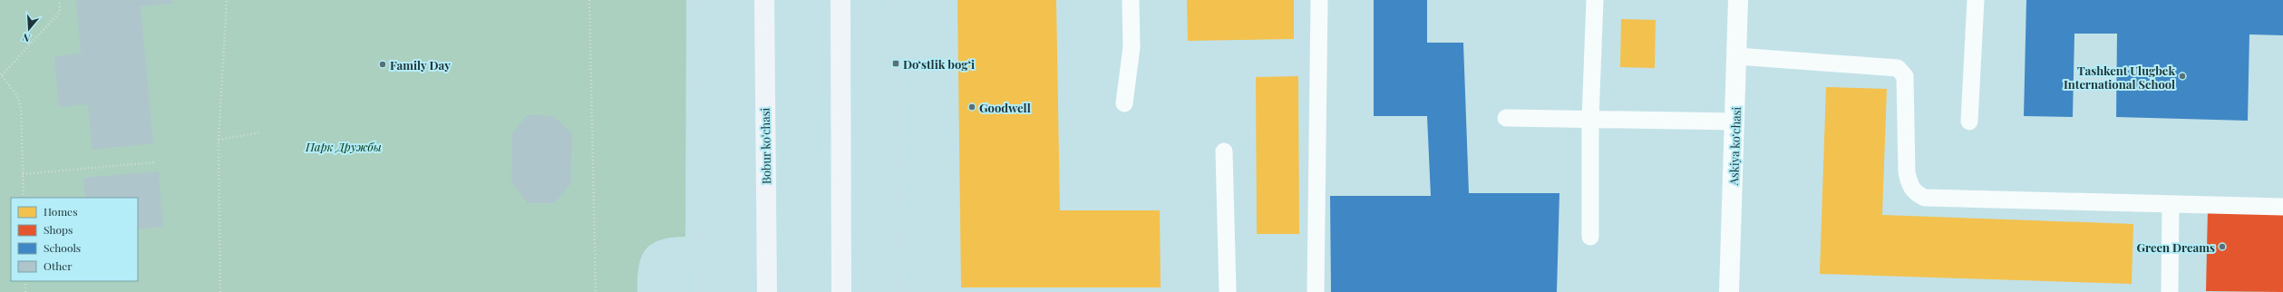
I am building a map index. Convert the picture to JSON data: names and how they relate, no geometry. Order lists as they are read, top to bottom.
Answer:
{
  "streets": {
    "main road": ["Bobur ko'chasi"],
    "street": ["Askiya koʻchasi"]
  },
  "parks": ["Парк Дружбы"],
  "places": {
    "transit": ["Doʻstlik bogʻi"],
    "other": [
      "Family Day",
      "Tashkent Ulugbek International School",
      "Goodwell",
      "Green Dreams"
    ]
  },
  "legend": [
    "Homes",
    "Shops",
    "Schools",
    "Other"
  ],
  "north": "bottom"
}
